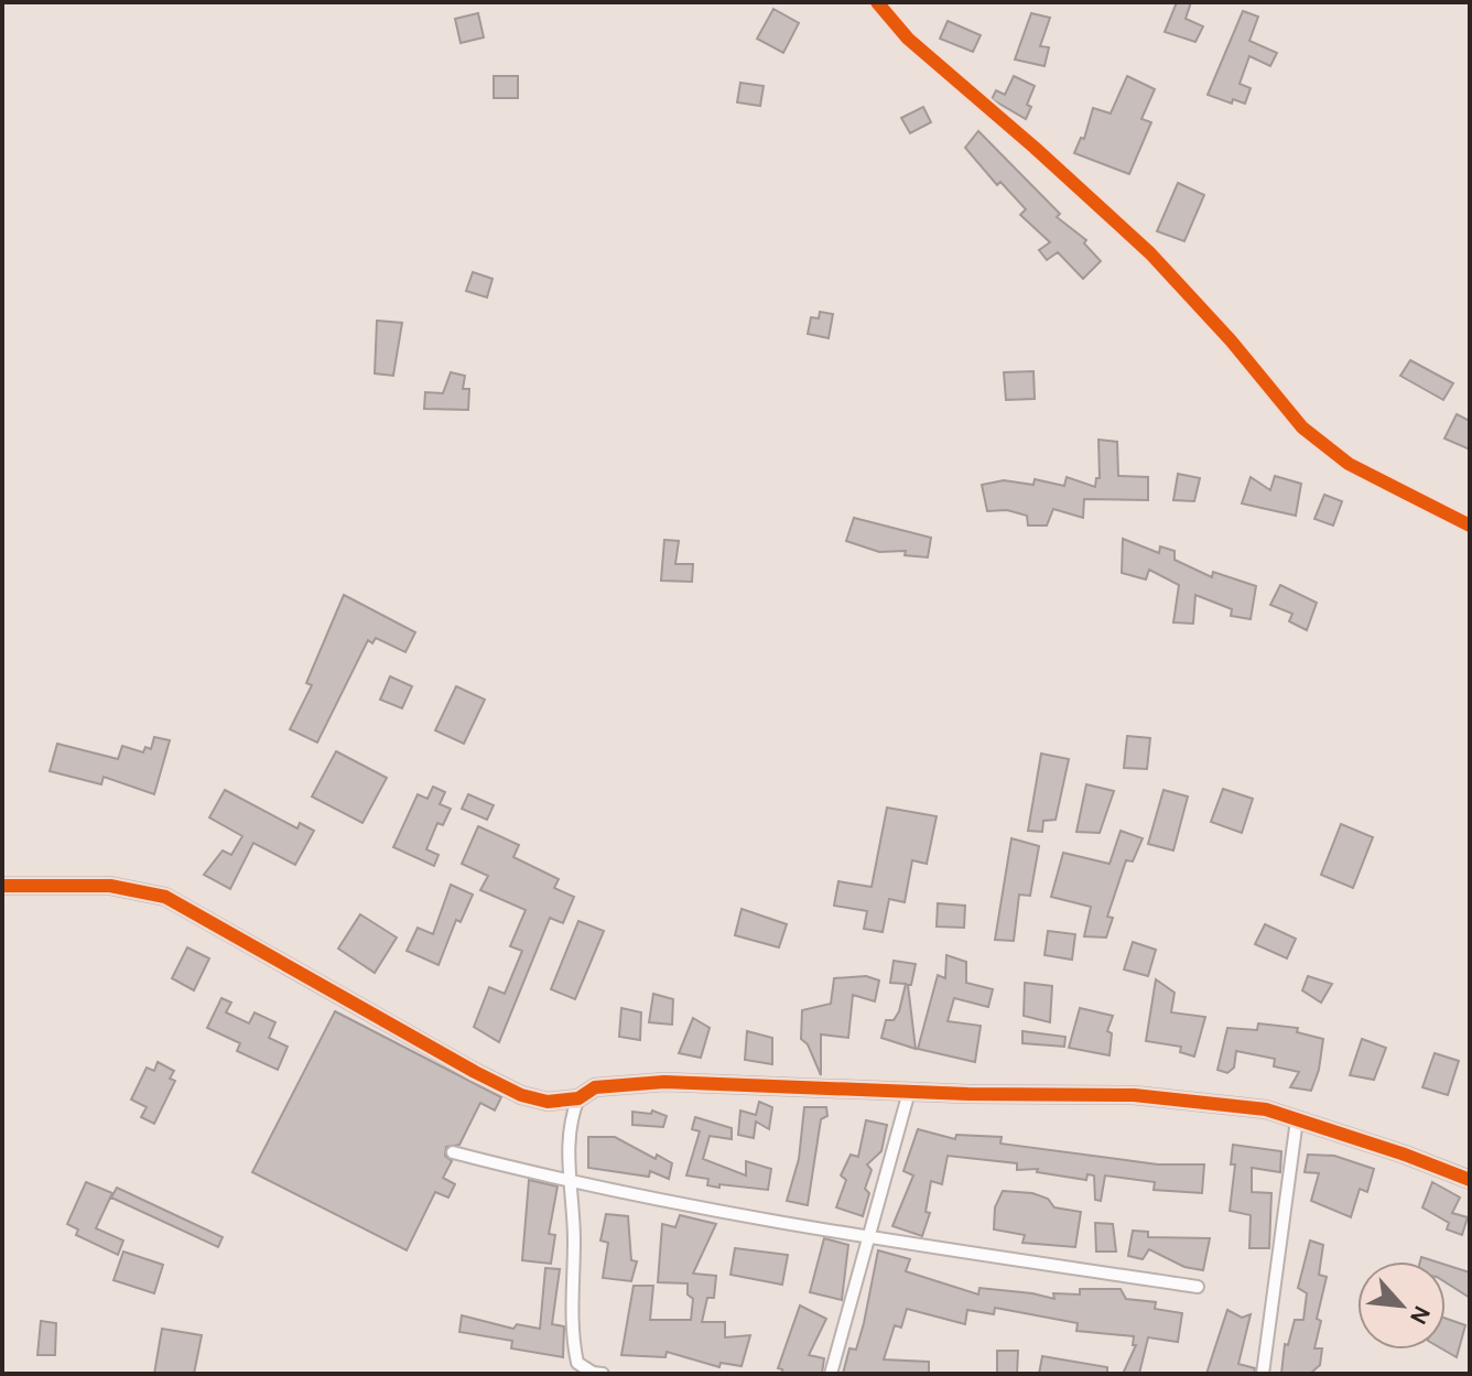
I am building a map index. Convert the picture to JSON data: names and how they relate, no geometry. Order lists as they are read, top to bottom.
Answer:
{
  "north": "bottom right"
}
